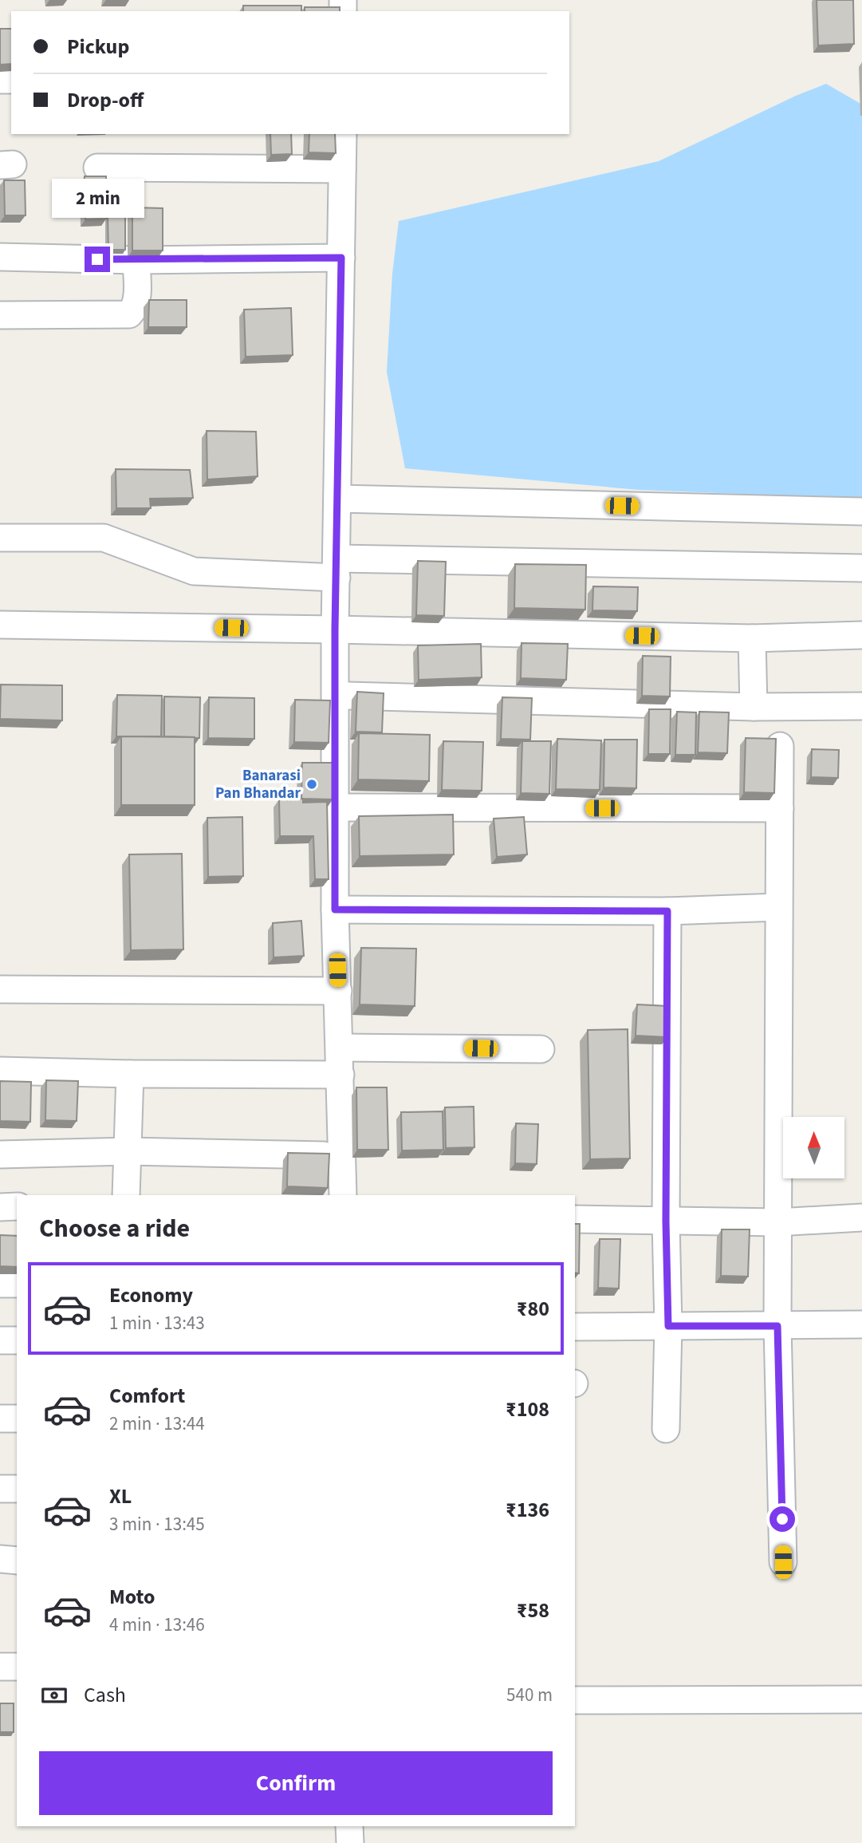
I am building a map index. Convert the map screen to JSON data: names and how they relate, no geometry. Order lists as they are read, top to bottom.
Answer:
{
  "places": ["Banarasi Pan Bhandar"],
  "north": "top",
  "page": {
    "banner": ["Pickup", "Drop-off"],
    "bubble": "2 min",
    "heading": "Choose a ride",
    "list": [
      {
        "name": "Economy",
        "note": "1 min · 13:43",
        "value": "₹80"
      },
      {
        "name": "Comfort",
        "note": "2 min · 13:44",
        "value": "₹108"
      },
      {
        "name": "XL",
        "note": "3 min · 13:45",
        "value": "₹136"
      },
      {
        "name": "Moto",
        "note": "4 min · 13:46",
        "value": "₹58"
      }
    ],
    "pay": ["Cash", "540 m"],
    "buttons": "Confirm"
  }
}
